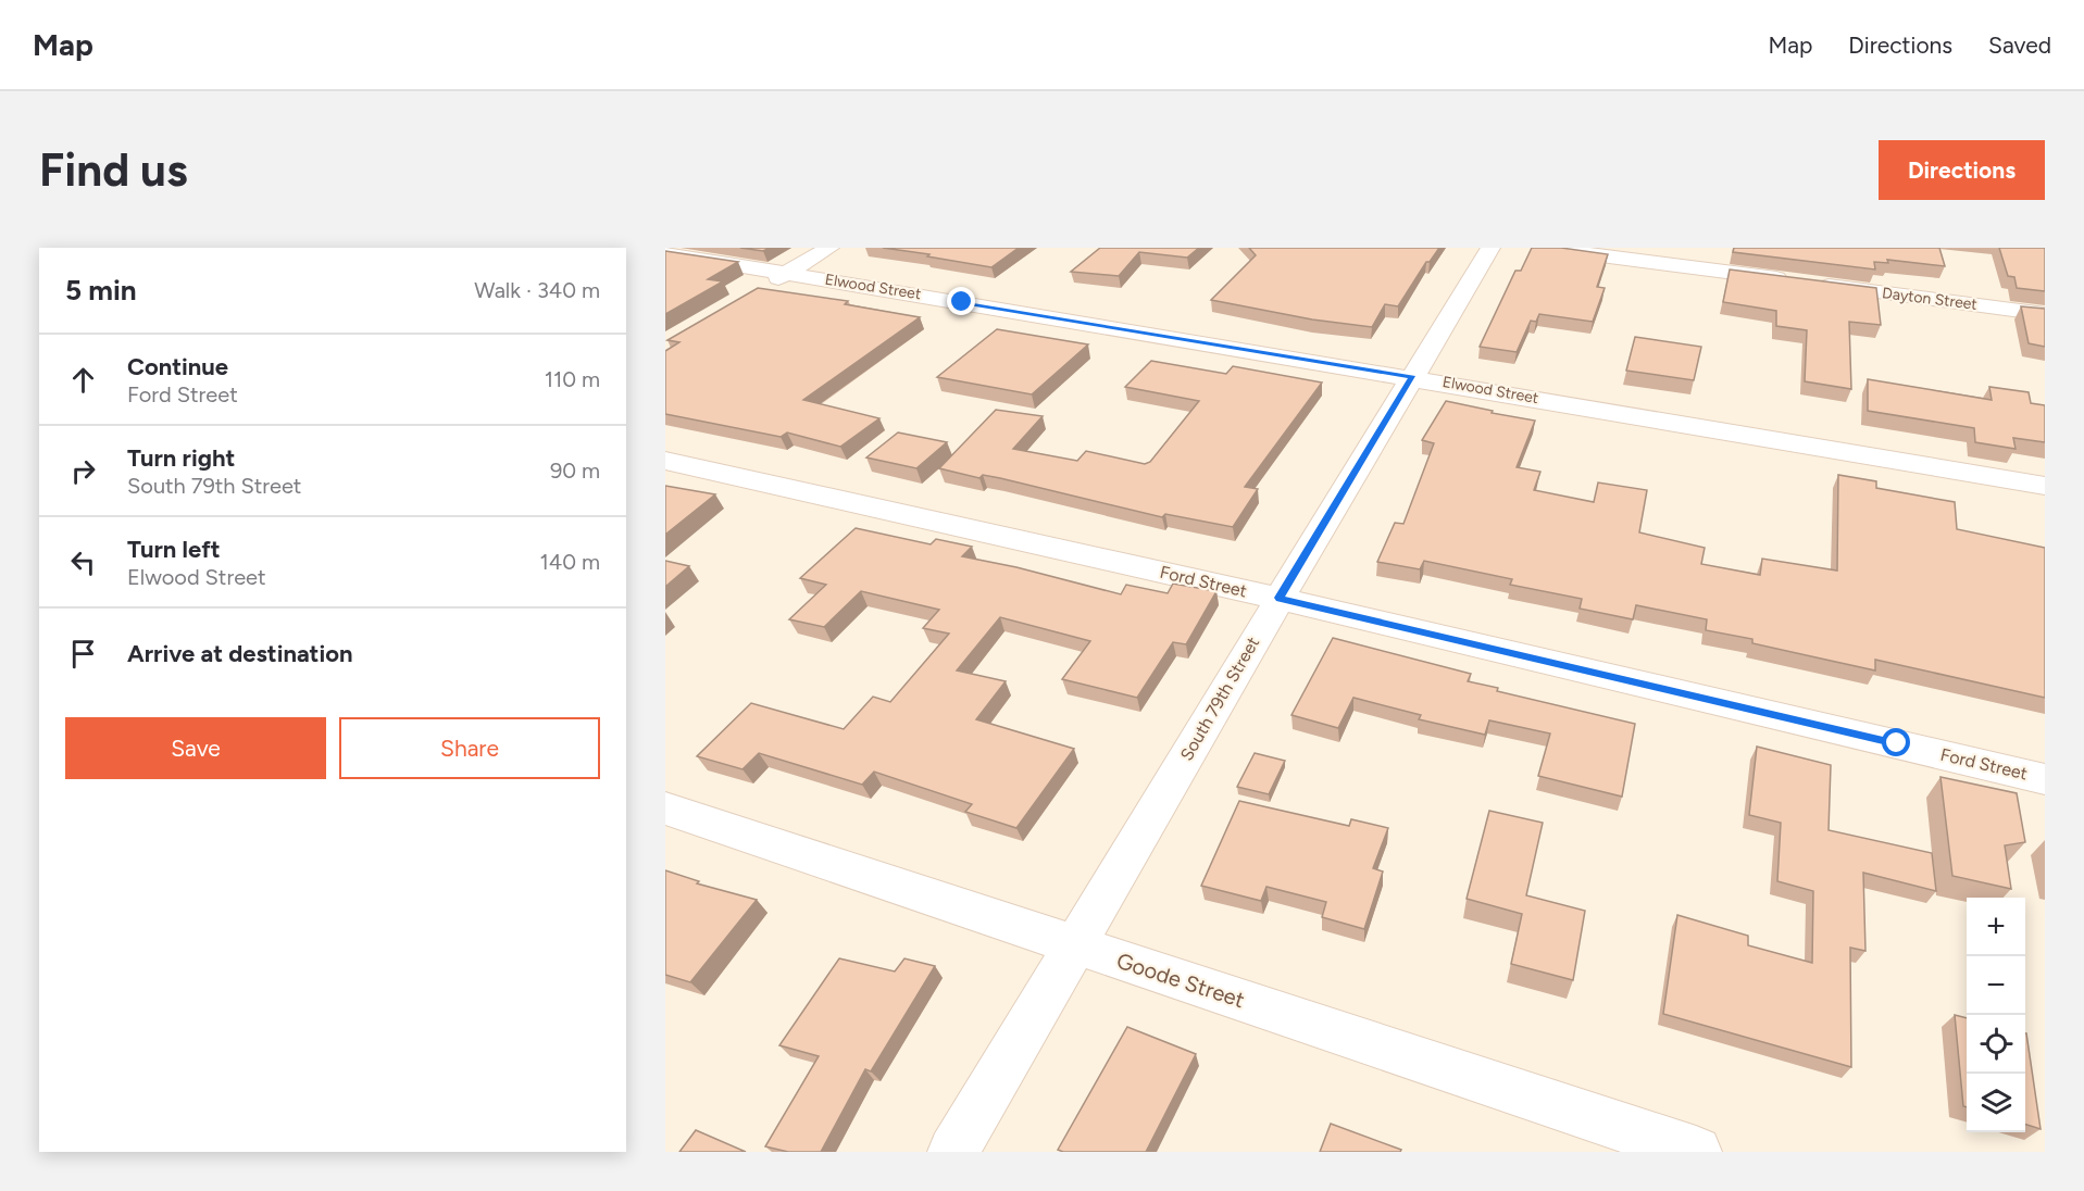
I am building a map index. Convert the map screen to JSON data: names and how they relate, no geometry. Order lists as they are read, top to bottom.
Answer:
{
  "streets": {
    "street": [
      "Elwood Street",
      "Dayton Street",
      "Ford Street",
      "South 79th Street",
      "Goode Street"
    ]
  },
  "crossings": [
    ["Elwood Street", "South 79th Street"],
    ["Ford Street", "South 79th Street"],
    ["South 79th Street", "Goode Street"]
  ],
  "page": {
    "header": "Map",
    "nav": ["Map", "Directions", "Saved"],
    "buttons": [
      "Directions",
      ["Save", "Share"]
    ],
    "title": "Find us",
    "heading": ["5 min", "Walk · 340 m"],
    "list": [
      ["Continue", "Ford Street", "110 m"],
      ["Turn right", "South 79th Street", "90 m"],
      ["Turn left", "Elwood Street", "140 m"],
      "Arrive at destination"
    ],
    "map_buttons": ["+", "−"]
  }
}
